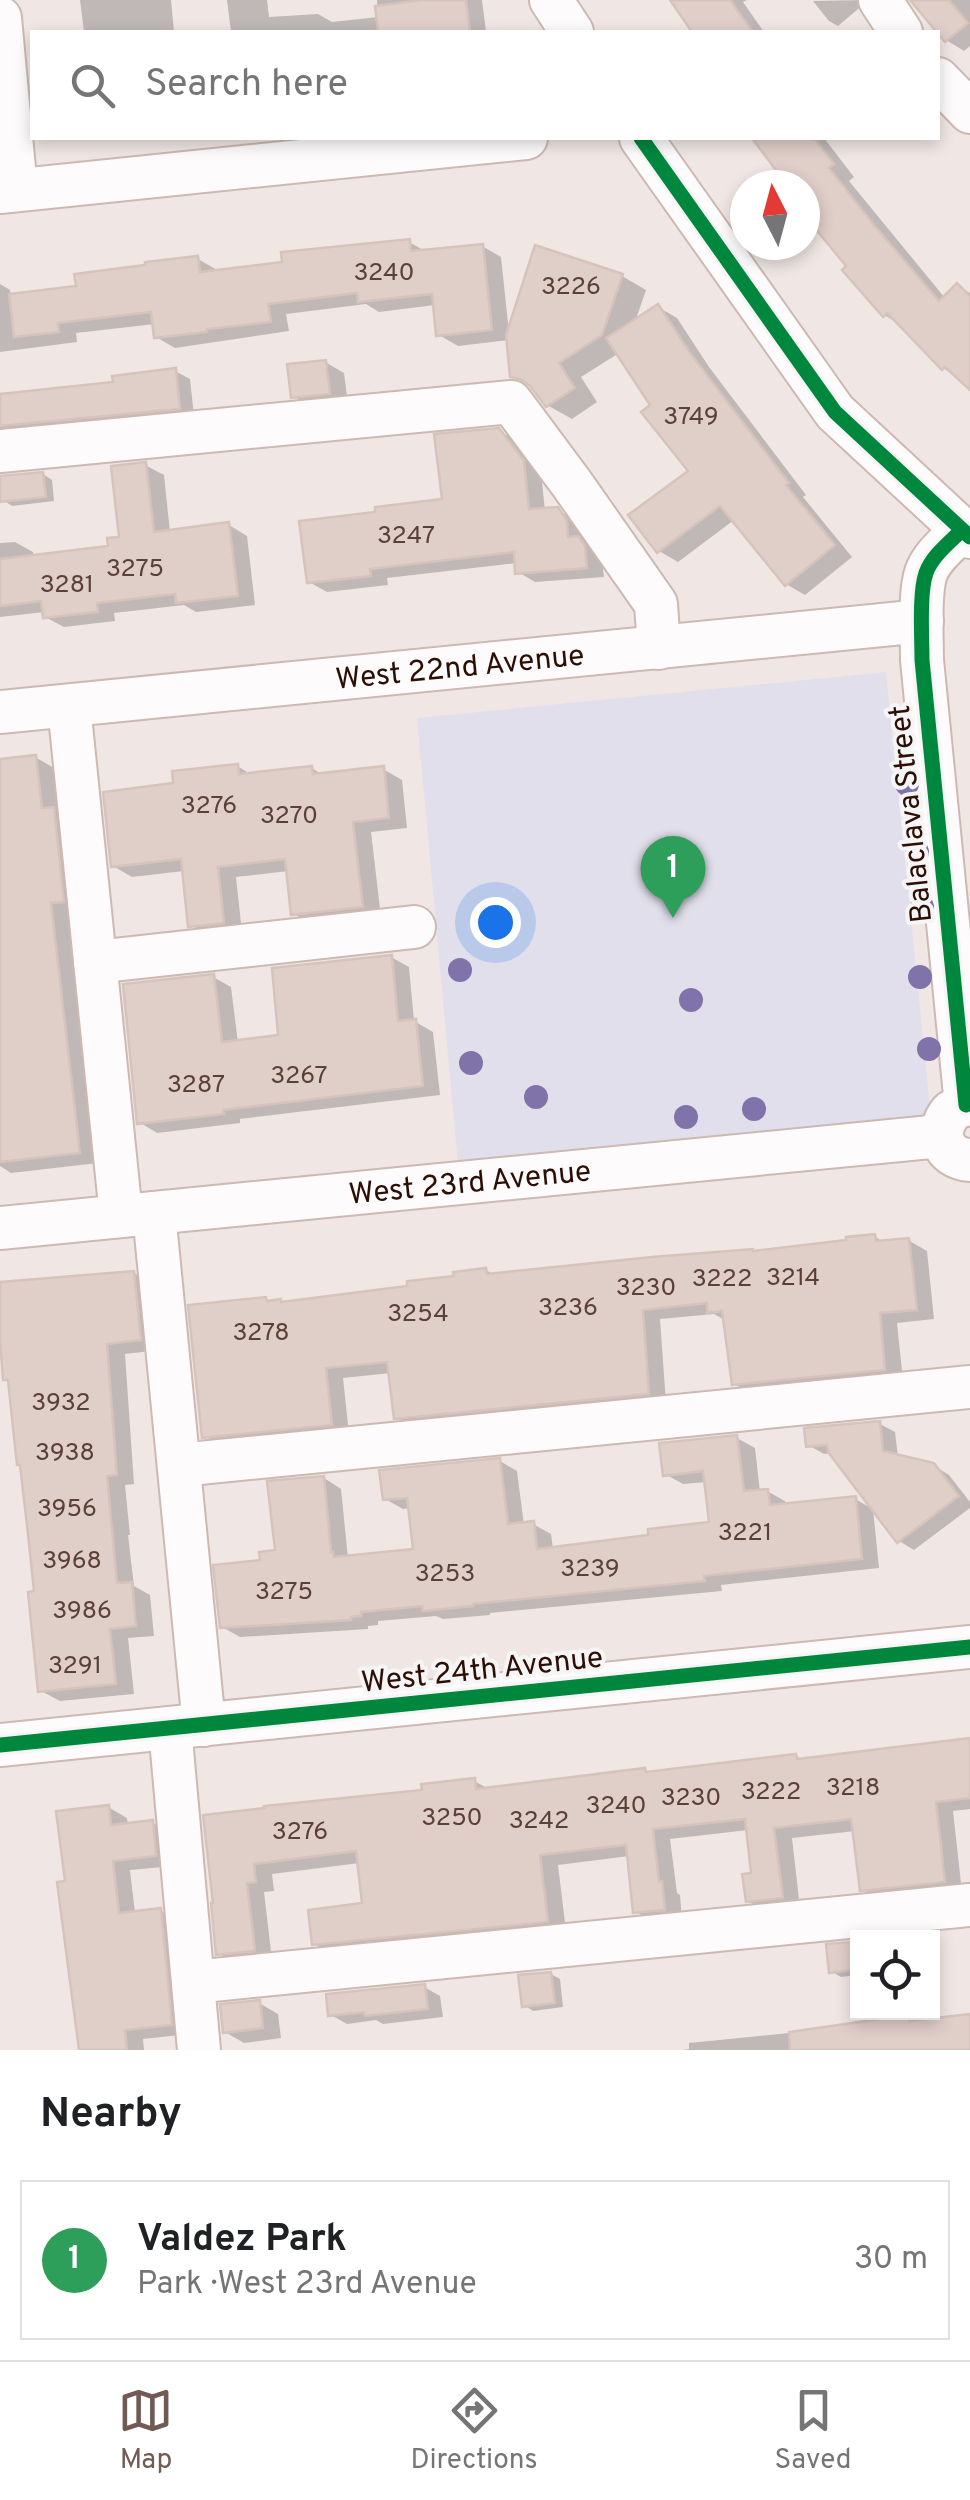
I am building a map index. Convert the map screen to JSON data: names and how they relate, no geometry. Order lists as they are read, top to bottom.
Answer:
{
  "streets": {
    "street": [
      "West 22nd Avenue",
      "Balaclava Street",
      "West 23rd Avenue",
      "West 24th Avenue"
    ]
  },
  "crossings": [
    ["West 22nd Avenue", "Balaclava Street"],
    ["Balaclava Street", "West 23rd Avenue"]
  ],
  "house_numbers": [
    "3240",
    "3226",
    "3749",
    "3247",
    "3275",
    "3281",
    "3276",
    "3270",
    "3267",
    "3287",
    "3214",
    "3222",
    "3230",
    "3236",
    "3254",
    "3278",
    "3932",
    "3938",
    "3956",
    "3221",
    "3968",
    "3239",
    "3253",
    "3275",
    "3986",
    "3291",
    "3218",
    "3222",
    "3230",
    "3240",
    "3250",
    "3242",
    "3276"
  ],
  "north": "top",
  "page": {
    "search": "Search here",
    "pins": "1",
    "heading": "Nearby",
    "list": [
      {
        "mark": "1",
        "name": "Valdez Park",
        "note": "Park · West 23rd Avenue",
        "value": "30 m"
      }
    ],
    "nav": ["Map", "Directions", "Saved"]
  }
}
